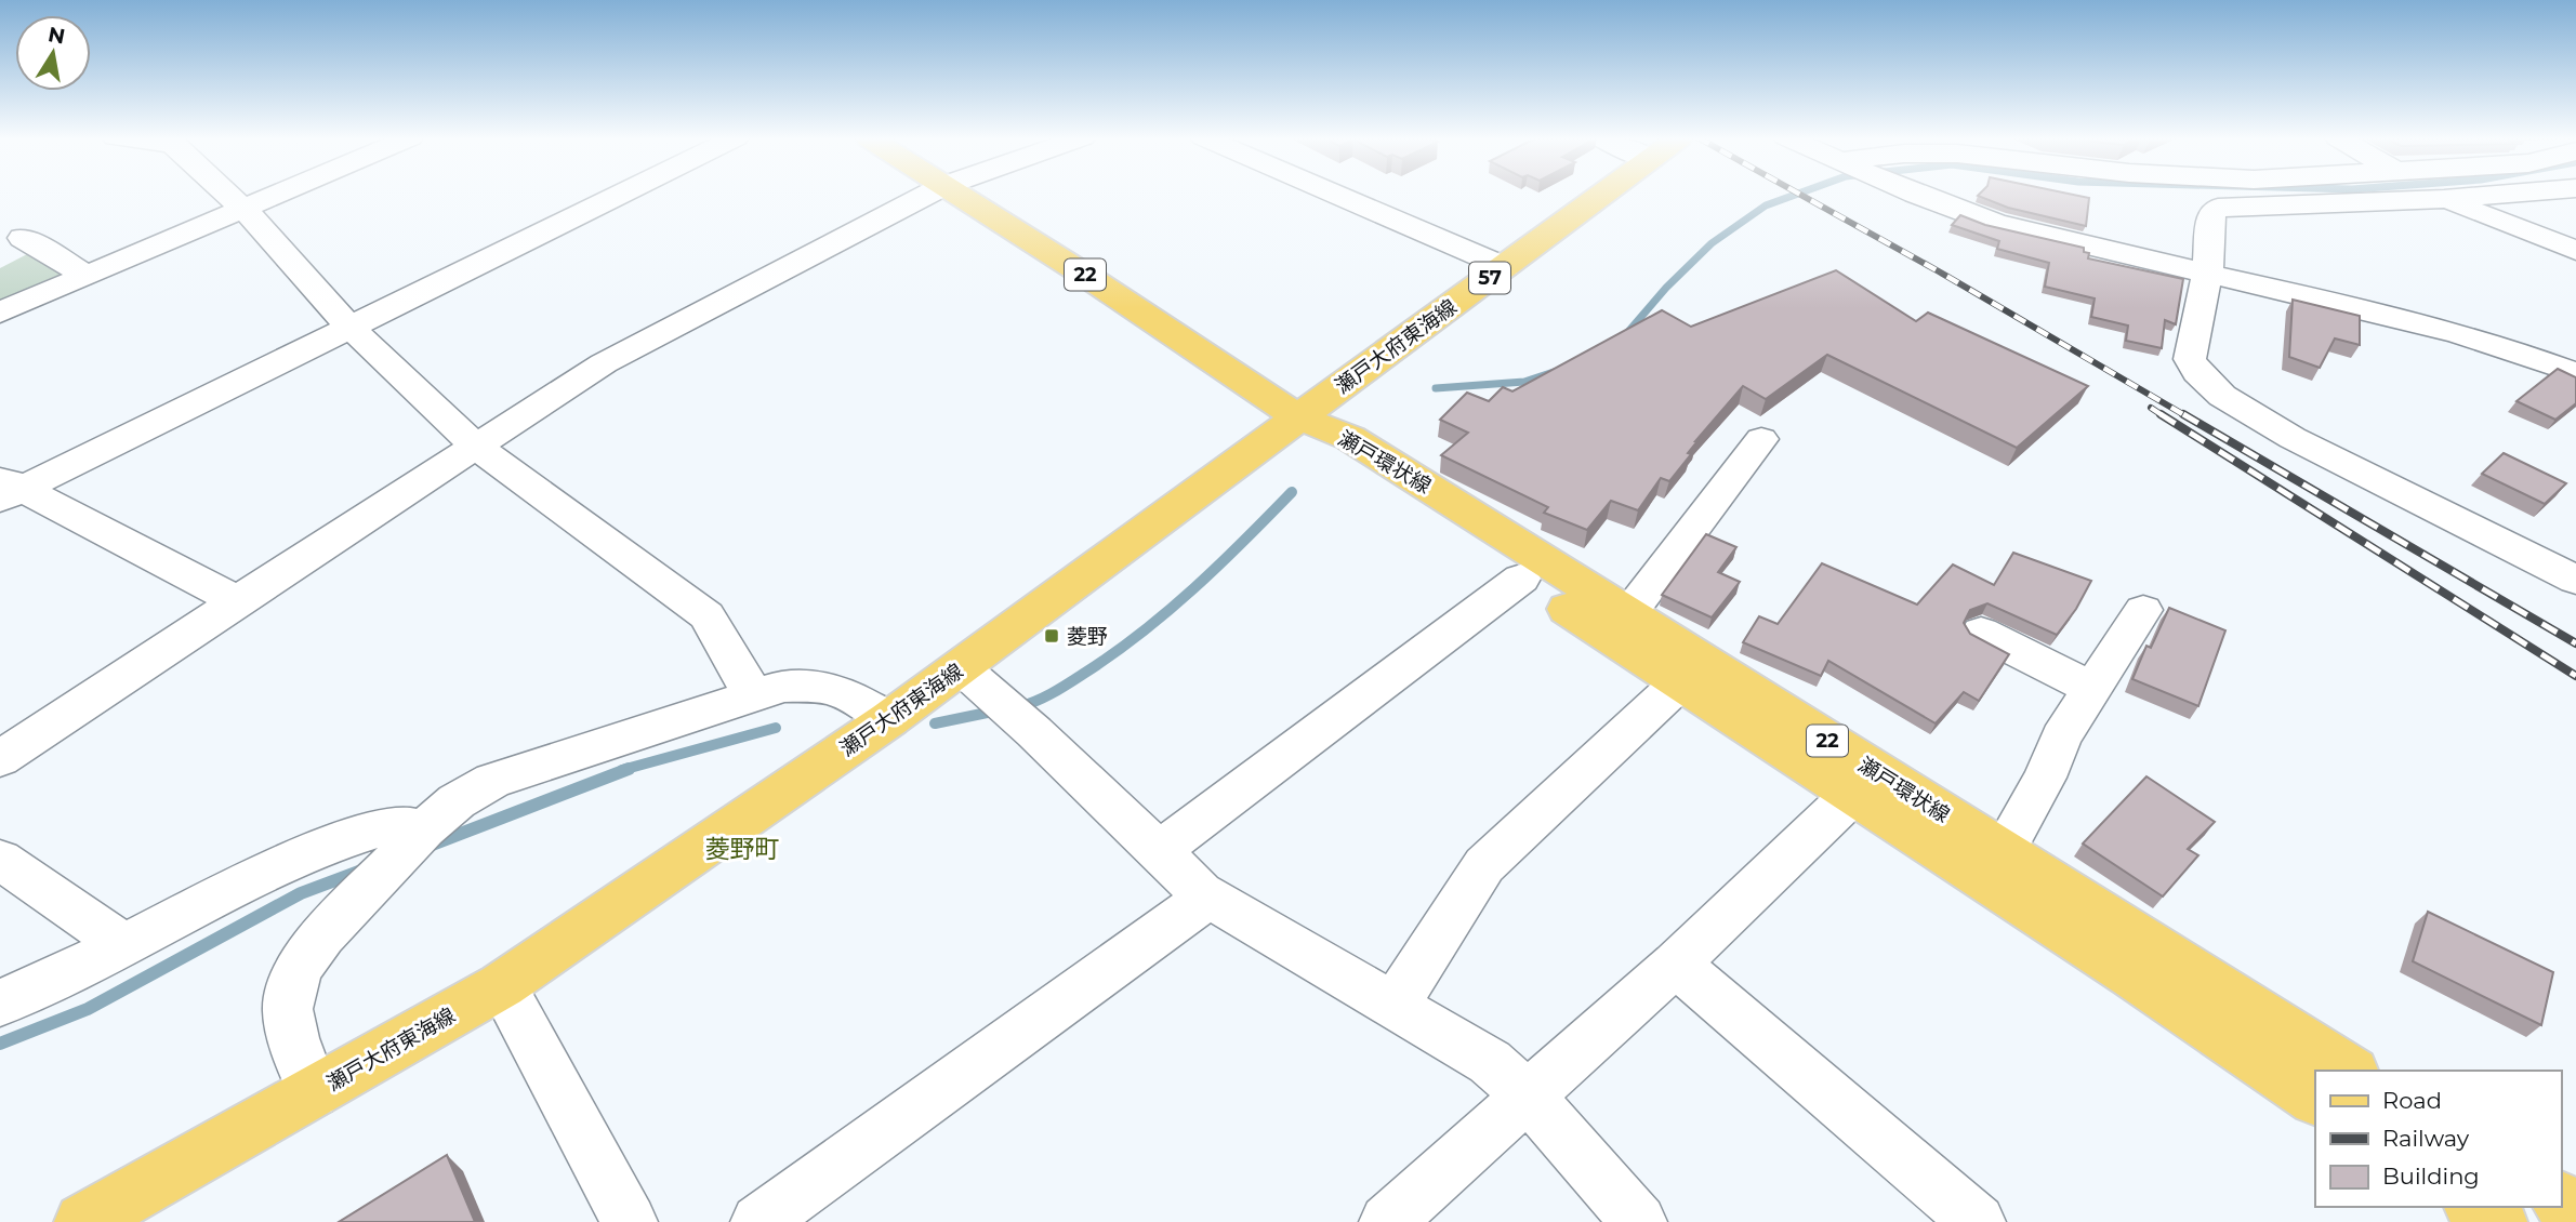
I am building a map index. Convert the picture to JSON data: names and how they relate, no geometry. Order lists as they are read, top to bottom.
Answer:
{
  "streets": {
    "main road": [
      "22",
      "57",
      "瀬戸大府東海線",
      "瀬戸環状線"
    ]
  },
  "crossings": [
    ["瀬戸大府東海線", "瀬戸環状線"]
  ],
  "districts": ["菱野町"],
  "places": {
    "transit": ["菱野"]
  },
  "legend": ["Road", "Railway", "Building"],
  "north": "top"
}
